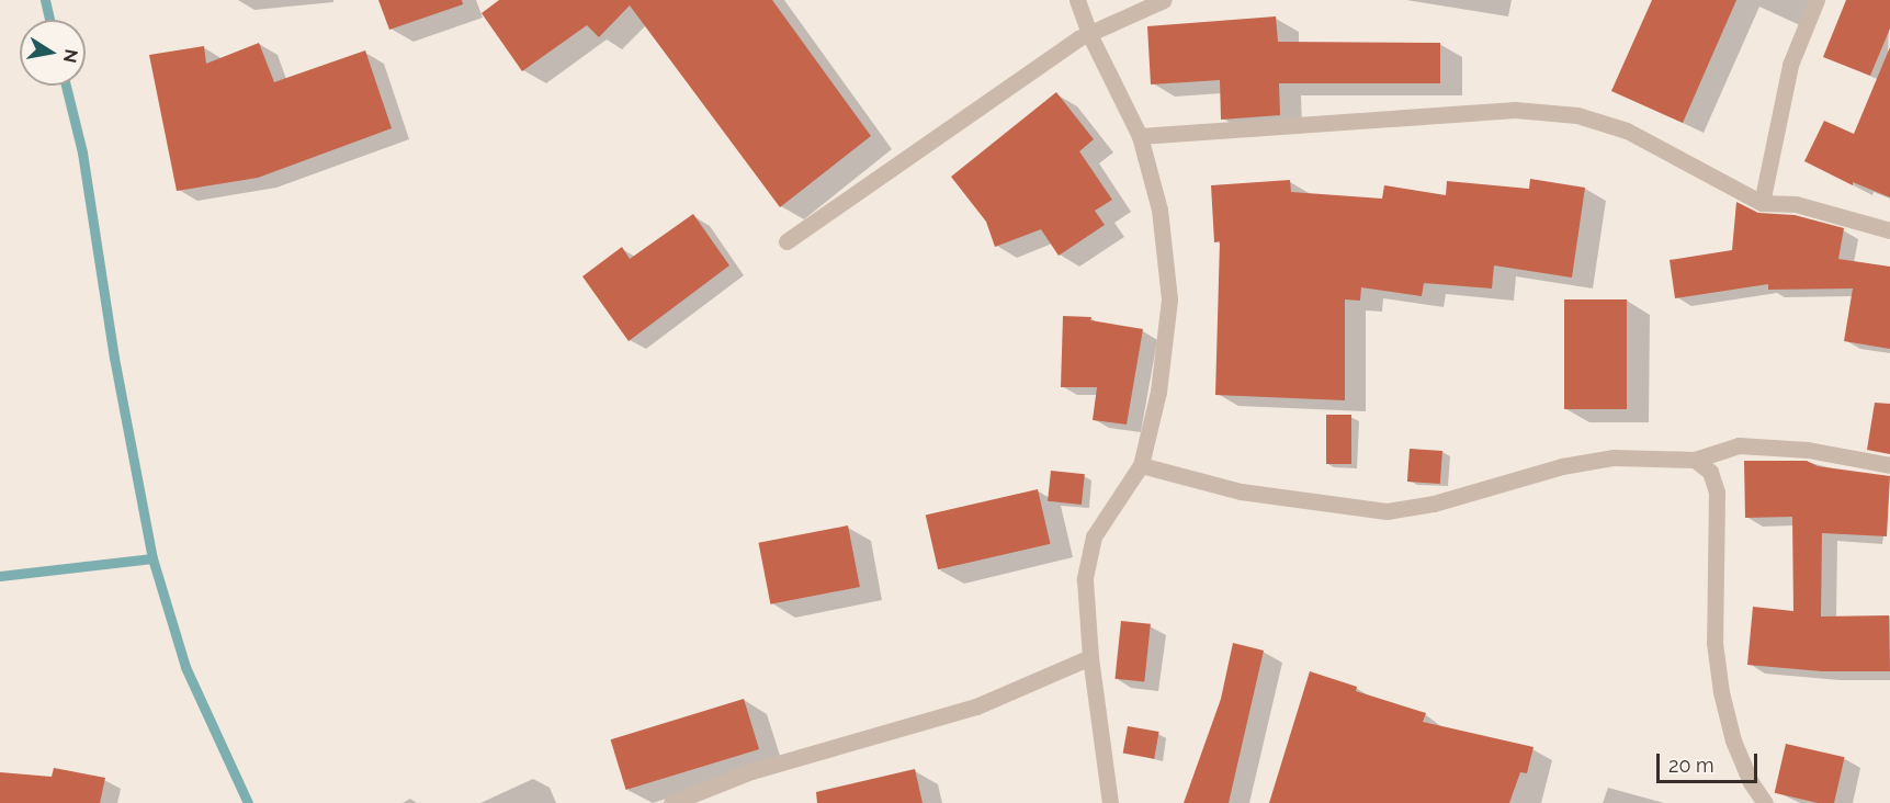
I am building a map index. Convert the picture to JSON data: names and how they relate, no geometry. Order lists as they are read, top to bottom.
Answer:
{
  "scale_bar": "20 m",
  "north": "right"
}
